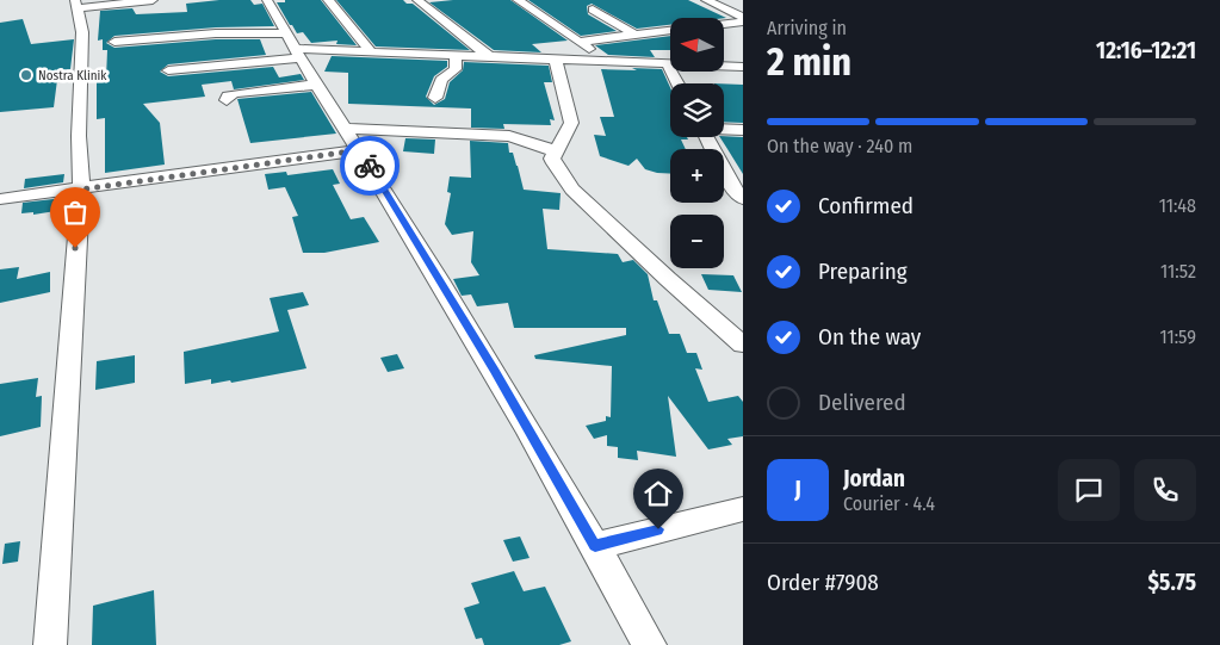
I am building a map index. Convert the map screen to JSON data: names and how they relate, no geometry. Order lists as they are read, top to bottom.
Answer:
{
  "places": ["Nostra Klinik"],
  "north": "left",
  "page": {
    "heading": ["2 min", "Arriving in", "12:16–12:21"],
    "panel": [
      "Jordan",
      "Courier · 4.4",
      "Order #7908",
      "$5.75"
    ],
    "map_buttons": ["+", "−"],
    "bar": "On the way · 240 m",
    "list": [
      ["Confirmed", "11:48"],
      ["Preparing", "11:52"],
      ["On the way", "11:59"],
      "Delivered"
    ],
    "round": "J"
  }
}
